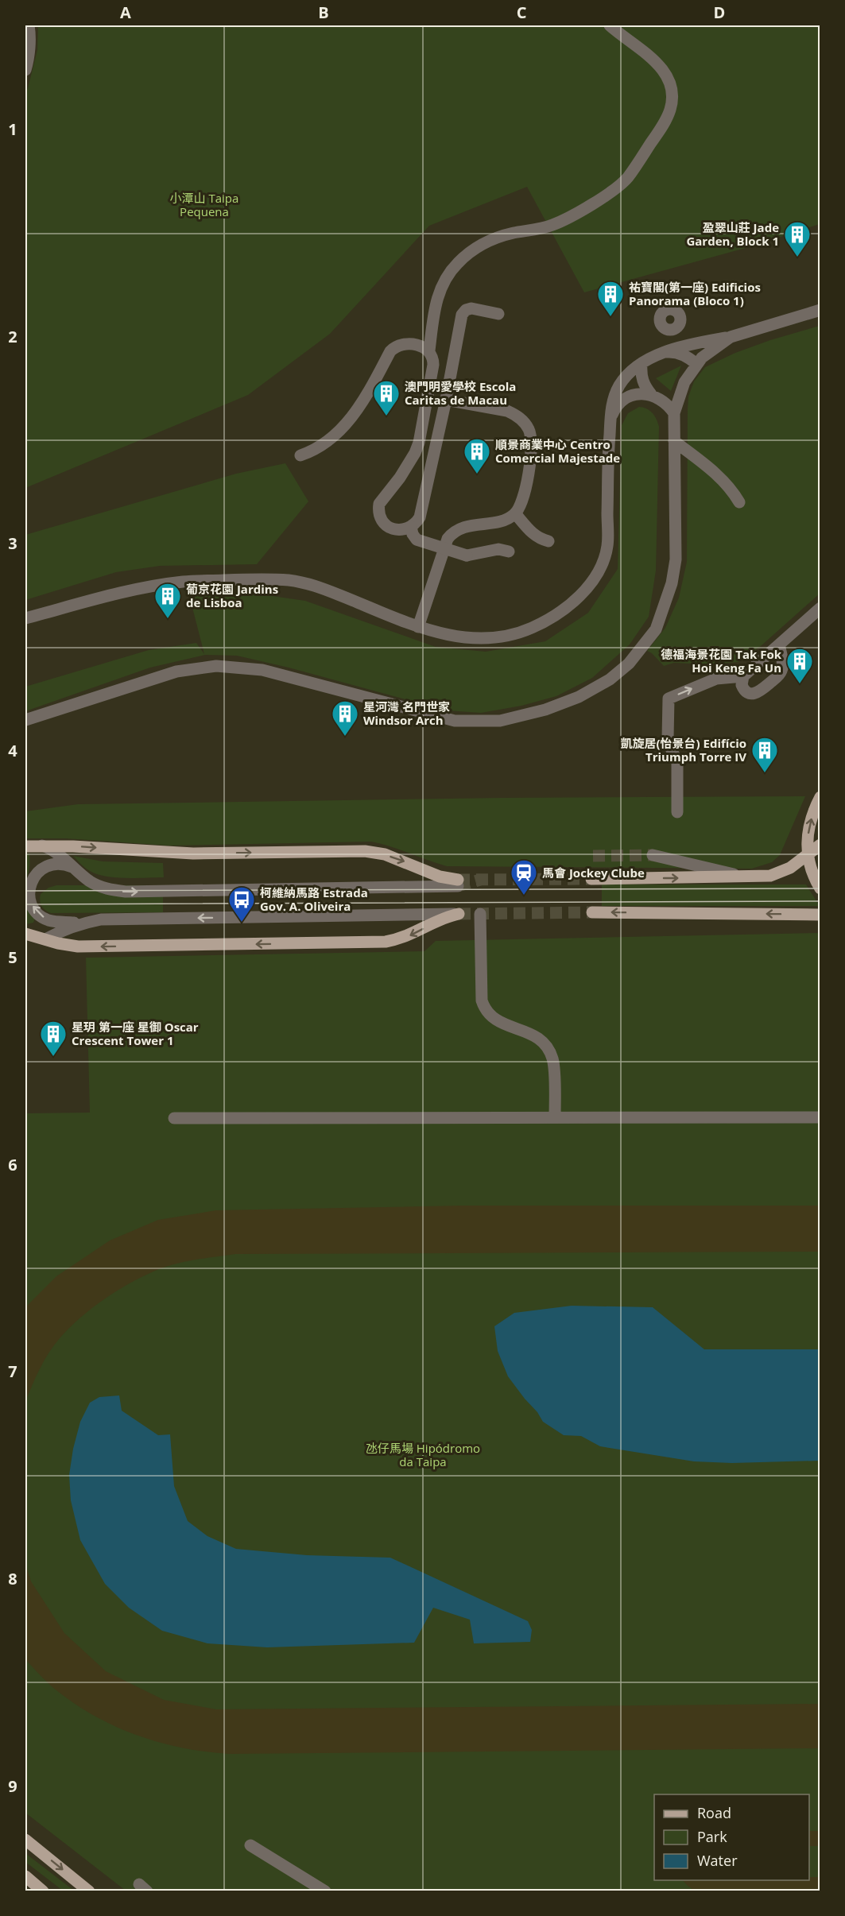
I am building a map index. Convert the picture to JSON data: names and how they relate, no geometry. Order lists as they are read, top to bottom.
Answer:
{
  "parks": ["小潭山 Taipa Pequena", "氹仔馬場 Hipódromo da Taipa"],
  "places": {
    "building": [
      "盈翠山莊 Jade Garden, Block 1",
      "祐寶閣(第一座) Edificios Panorama (Bloco 1)",
      "澳門明愛學校 Escola Caritas de Macau",
      "順景商業中心 Centro Comercial Majestade",
      "葡京花園 Jardins de Lisboa",
      "德福海景花園 Tak Fok Hoi Keng Fa Un",
      "星河灣 名門世家 Windsor Arch",
      "凱旋居(怡景台) Edifício Triumph Torre IV",
      "星玥 第一座 星御 Oscar Crescent Tower 1"
    ],
    "station": ["馬會 Jockey Clube"],
    "bus stop": ["柯維納馬路 Estrada Gov. A. Oliveira"]
  },
  "legend": ["Road", "Park", "Water"],
  "grid": {
    "columns": [
      "A",
      "B",
      "C",
      "D"
    ],
    "rows": [
      "1",
      "2",
      "3",
      "4",
      "5",
      "6",
      "7",
      "8",
      "9"
    ]
  }
}
